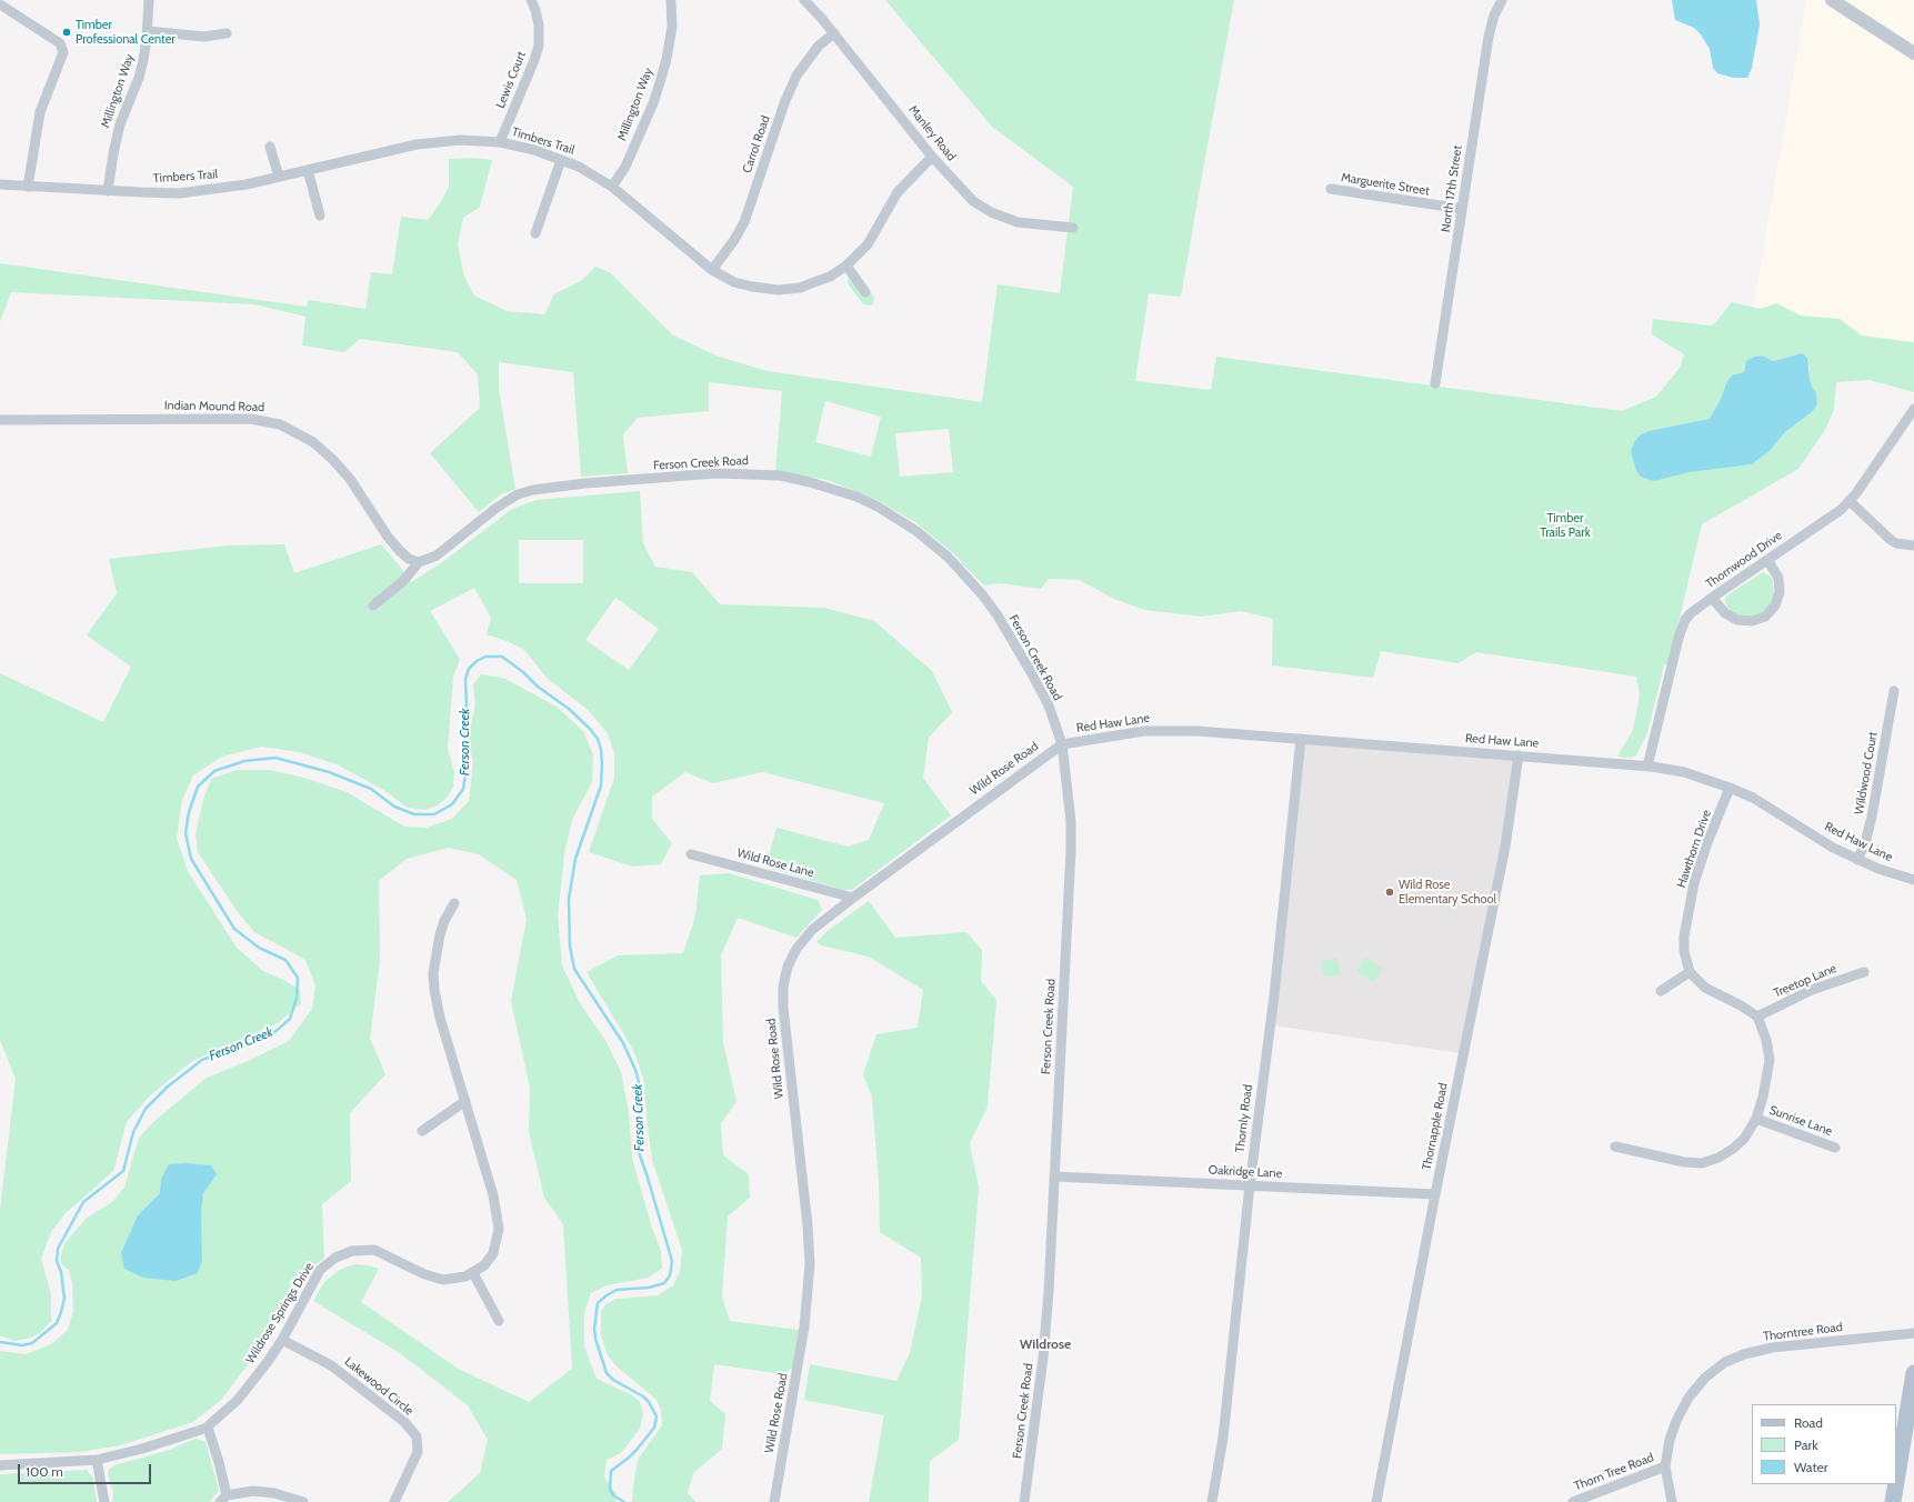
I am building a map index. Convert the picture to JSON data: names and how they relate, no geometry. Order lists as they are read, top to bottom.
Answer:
{
  "streets": {
    "street": [
      "Lewis Court",
      "Millington Way",
      "Manley Road",
      "Timbers Trail",
      "Carrol Road",
      "Marguerite Street",
      "North 17th Street",
      "Indian Mound Road",
      "Ferson Creek Road",
      "Thornwood Drive",
      "Red Haw Lane",
      "Wild Rose Road",
      "Wildwood Court",
      "Hawthorn Drive",
      "Wild Rose Lane",
      "Treetop Lane",
      "Thornly Road",
      "Sunrise Lane",
      "Thornapple Road",
      "Oakridge Lane",
      "Wildrose Springs Drive",
      "Thorntree Road",
      "Lakewood Circle",
      "Thorn Tree Road"
    ]
  },
  "crossings": [
    ["Lewis Court", "Timbers Trail"],
    ["Millington Way", "Timbers Trail"],
    ["Manley Road", "Timbers Trail"],
    ["Manley Road", "Carrol Road"],
    ["Timbers Trail", "Carrol Road"],
    ["Marguerite Street", "North 17th Street"],
    ["Indian Mound Road", "Ferson Creek Road"],
    ["Ferson Creek Road", "Red Haw Lane"],
    ["Ferson Creek Road", "Wild Rose Road"],
    ["Ferson Creek Road", "Oakridge Lane"],
    ["Thornwood Drive", "Red Haw Lane"],
    ["Red Haw Lane", "Wild Rose Road"],
    ["Red Haw Lane", "Wildwood Court"],
    ["Red Haw Lane", "Hawthorn Drive"],
    ["Red Haw Lane", "Thornly Road"],
    ["Red Haw Lane", "Thornapple Road"],
    ["Wild Rose Road", "Wild Rose Lane"],
    ["Thornly Road", "Oakridge Lane"],
    ["Thornapple Road", "Oakridge Lane"],
    ["Wildrose Springs Drive", "Lakewood Circle"],
    ["Thorntree Road", "Thorn Tree Road"]
  ],
  "districts": ["Wildrose"],
  "water": ["Ferson Creek"],
  "parks": ["Timber Trails Park"],
  "places": ["Timber Professional Center", "Wild Rose Elementary School"],
  "legend": ["Road", "Park", "Water"],
  "scale_bar": "100 m"
}
